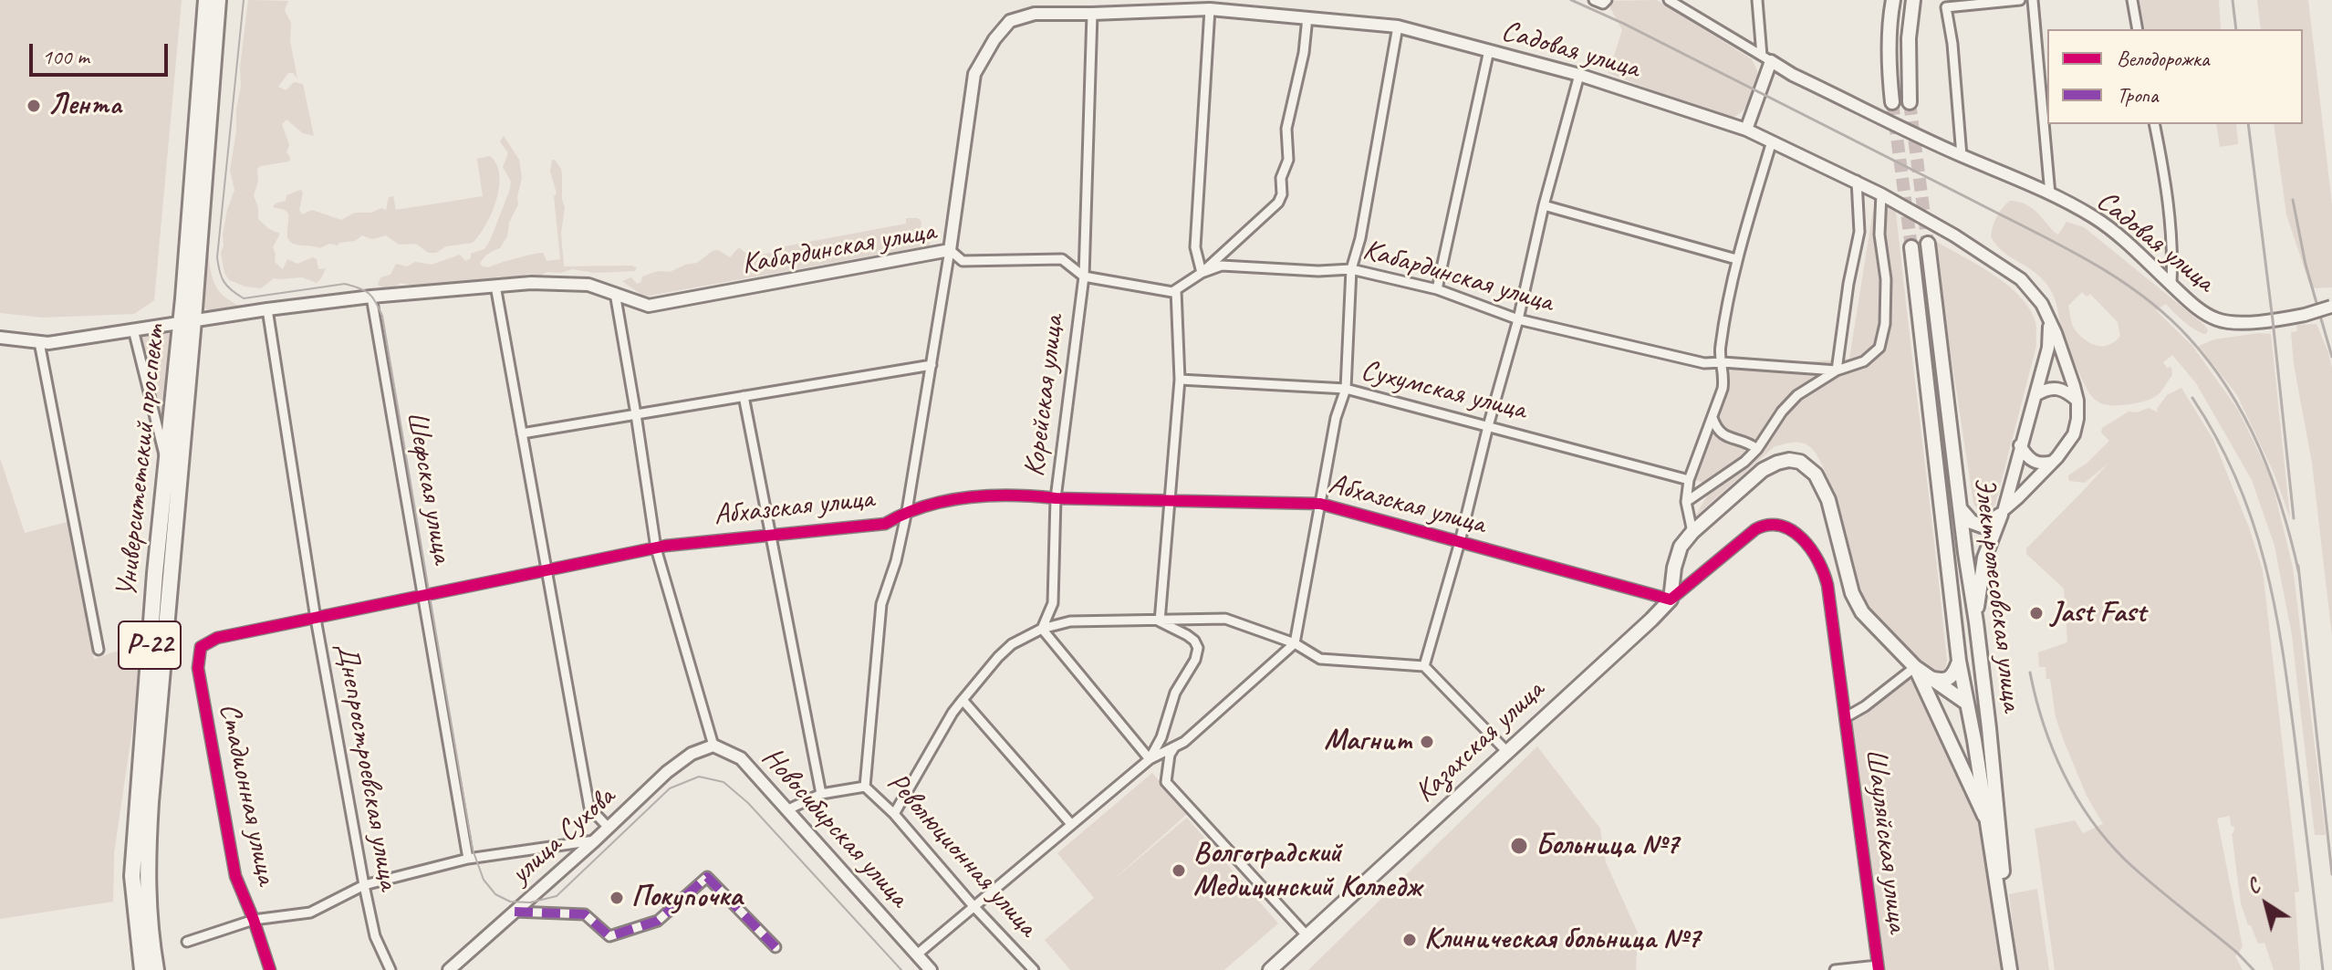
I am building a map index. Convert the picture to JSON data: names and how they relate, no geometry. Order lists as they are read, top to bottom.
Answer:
{
  "streets": {
    "highway": ["Университетский проспект", "Р-22"],
    "main road": ["Электролесовская улица", "Казахская улица"],
    "street": [
      "Садовая улица",
      "Кабардинская улица",
      "Сухумская улица",
      "Корейская улица",
      "Шефская улица",
      "Абхазская улица",
      "Днепростроевская улица",
      "Стадионная улица",
      "Новосибирская улица",
      "улица Сухова",
      "Шауляйская улица",
      "Революционная улица"
    ]
  },
  "crossings": [
    ["Садовая улица", "Кабардинская улица"],
    ["Садовая улица", "Корейская улица"],
    ["Садовая улица", "Революционная улица"],
    ["Кабардинская улица", "Корейская улица"],
    ["Кабардинская улица", "Университетский проспект"],
    ["Кабардинская улица", "Шефская улица"],
    ["Кабардинская улица", "Днепростроевская улица"],
    ["Кабардинская улица", "Революционная улица"],
    ["Корейская улица", "Абхазская улица"],
    ["Шефская улица", "Абхазская улица"],
    ["Абхазская улица", "Казахская улица"],
    ["Абхазская улица", "Днепростроевская улица"],
    ["Абхазская улица", "Стадионная улица"],
    ["Абхазская улица", "Революционная улица"],
    ["Новосибирская улица", "улица Сухова"]
  ],
  "places": [
    "Лента",
    "Jast Fast",
    "Магнит",
    "Больница №7",
    "Волгоградский Медицинский Колледж",
    "Покупочка",
    "Клиническая больница №7"
  ],
  "legend": ["Велодорожка", "Тропа"],
  "scale_bar": "100 m",
  "north": "top left"
}
